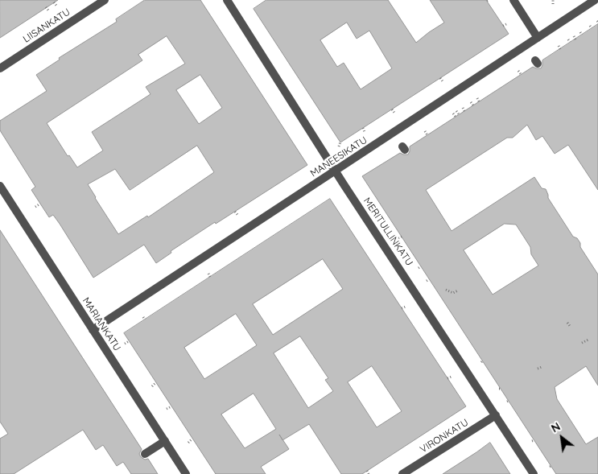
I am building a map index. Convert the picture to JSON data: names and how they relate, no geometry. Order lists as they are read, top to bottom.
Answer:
{
  "streets": {
    "street": [
      "LIISANKATU",
      "MANEESIKATU",
      "MERITULLINKATU",
      "MARIANKATU",
      "VIRONKATU"
    ]
  },
  "crossings": [
    ["MANEESIKATU", "MERITULLINKATU"],
    ["MANEESIKATU", "MARIANKATU"],
    ["MERITULLINKATU", "VIRONKATU"]
  ],
  "north": "top left"
}
